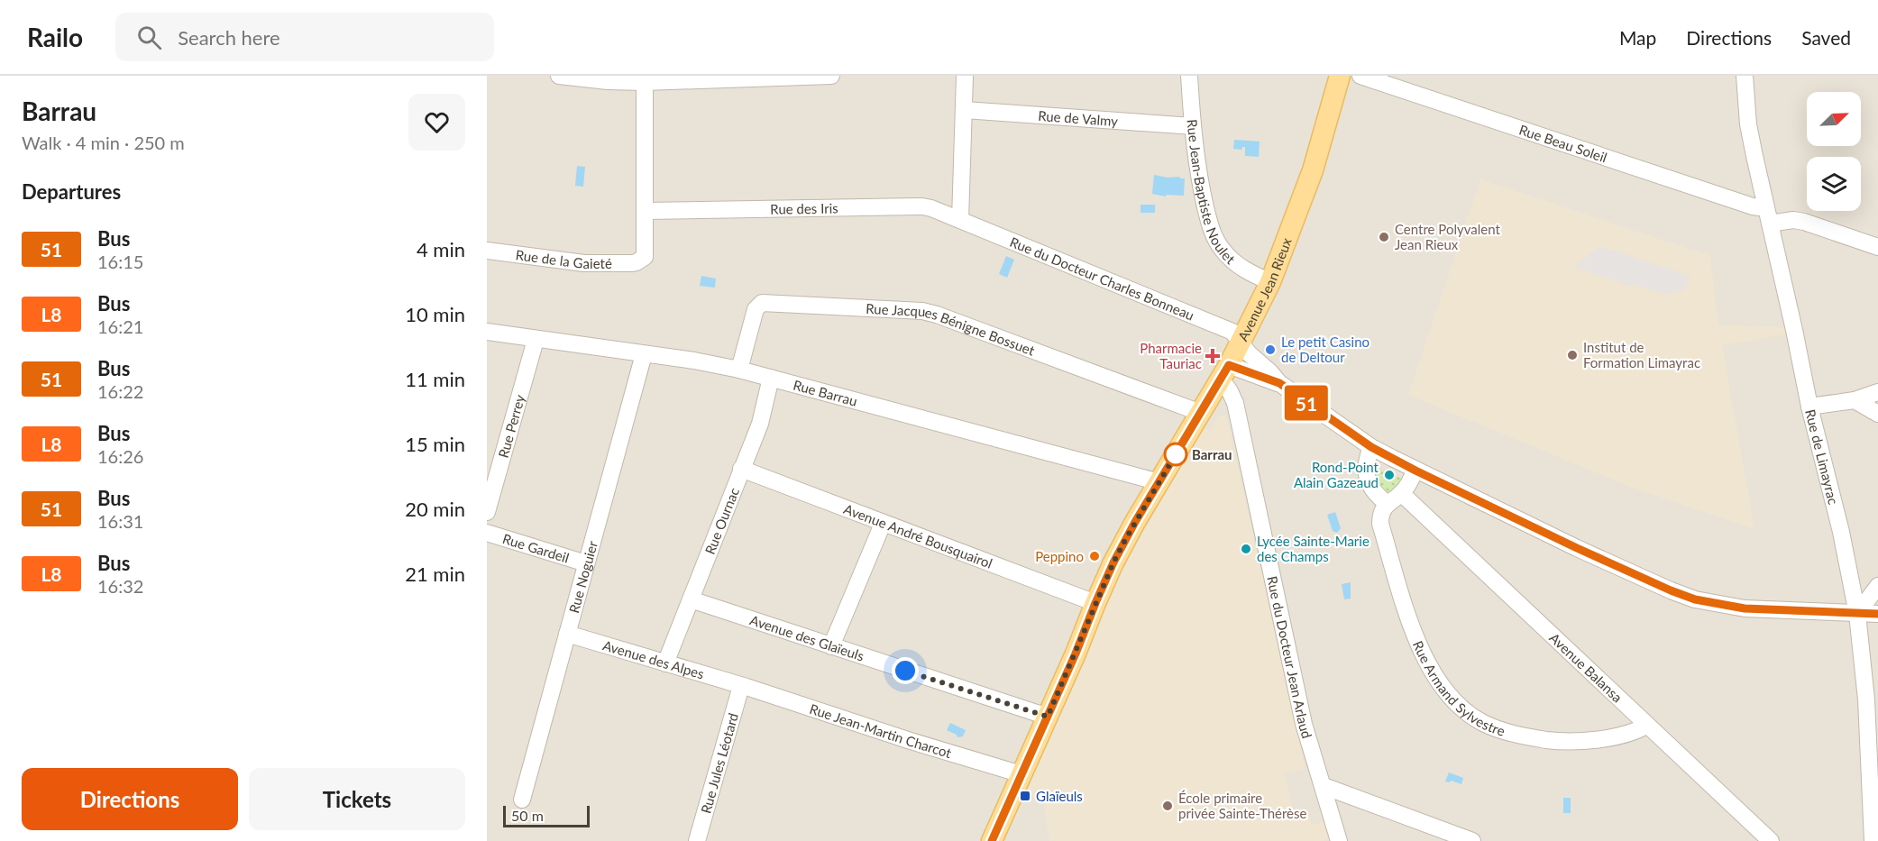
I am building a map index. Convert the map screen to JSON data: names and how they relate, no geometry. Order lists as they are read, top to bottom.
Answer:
{
  "streets": {
    "main road": ["Avenue Jean Rieux"],
    "street": [
      "Rue de Valmy",
      "Rue Beau Soleil",
      "Rue Jean-Baptiste Noulet",
      "Rue des Iris",
      "Rue de la Gaieté",
      "Rue du Docteur Charles Bonneau",
      "Rue Jacques Bénigne Bossuet",
      "Rue Barrau",
      "Rue Perrey",
      "Rue de Limayrac",
      "Rue Ournac",
      "Avenue André Bousquairol",
      "Rue Gardeil",
      "Rue Noguier",
      "Avenue des Glaïeuls",
      "Rue du Docteur Jean Arlaud",
      "Avenue des Alpes",
      "Avenue Balansa",
      "Rue Armand Sylvestre",
      "Rue Jean-Martin Charcot",
      "Rue Jules Léotard"
    ]
  },
  "crossings": [
    ["Rue de Valmy", "Rue Jean-Baptiste Noulet"],
    ["Rue Beau Soleil", "Rue de Limayrac"],
    ["Rue Jean-Baptiste Noulet", "Avenue Jean Rieux"],
    ["Rue des Iris", "Rue de la Gaieté"],
    ["Rue des Iris", "Rue du Docteur Charles Bonneau"],
    ["Rue du Docteur Charles Bonneau", "Avenue Jean Rieux"],
    ["Avenue Jean Rieux", "Rue Jacques Bénigne Bossuet"],
    ["Avenue Jean Rieux", "Rue Barrau"],
    ["Avenue Jean Rieux", "Avenue André Bousquairol"],
    ["Avenue Jean Rieux", "Avenue des Glaïeuls"],
    ["Avenue Jean Rieux", "Rue du Docteur Jean Arlaud"],
    ["Avenue Jean Rieux", "Rue Jean-Martin Charcot"],
    ["Rue Jacques Bénigne Bossuet", "Rue Barrau"],
    ["Rue Barrau", "Rue Perrey"],
    ["Rue Barrau", "Rue Ournac"],
    ["Rue Barrau", "Rue Noguier"],
    ["Rue Ournac", "Avenue André Bousquairol"],
    ["Rue Ournac", "Avenue des Glaïeuls"],
    ["Rue Ournac", "Avenue des Alpes"],
    ["Rue Gardeil", "Rue Noguier"],
    ["Rue Noguier", "Avenue des Alpes"],
    ["Avenue des Alpes", "Rue Jean-Martin Charcot"],
    ["Avenue des Alpes", "Rue Jules Léotard"],
    ["Avenue Balansa", "Rue Armand Sylvestre"],
    ["Rue Jean-Martin Charcot", "Rue Jules Léotard"]
  ],
  "places": {
    "other": [
      "Centre Polyvalent Jean Rieux",
      "Le petit Casino de Deltour",
      "Institut de Formation Limayrac",
      "Barrau",
      "Rond-Point Alain Gazeaud",
      "Lycée Sainte-Marie des Champs",
      "Peppino",
      "École primaire privée Sainte-Thérèse"
    ],
    "health": ["Pharmacie Tauriac"],
    "transit": ["Glaïeuls"]
  },
  "lines": ["bus line 51"],
  "scale_bar": "50 m",
  "north": "top right",
  "page": {
    "header": "Railo",
    "search": "Search here",
    "nav": ["Map", "Directions", "Saved"],
    "heading": [
      ["Barrau", "Walk · 4 min · 250 m"],
      "Departures"
    ],
    "on_map": "51",
    "list": [
      {
        "mark": "51",
        "name": "Bus",
        "note": "16:15",
        "value": "4 min"
      },
      {
        "mark": "L8",
        "name": "Bus",
        "note": "16:21",
        "value": "10 min"
      },
      {
        "mark": "51",
        "name": "Bus",
        "note": "16:22",
        "value": "11 min"
      },
      {
        "mark": "L8",
        "name": "Bus",
        "note": "16:26",
        "value": "15 min"
      },
      {
        "mark": "51",
        "name": "Bus",
        "note": "16:31",
        "value": "20 min"
      },
      {
        "mark": "L8",
        "name": "Bus",
        "note": "16:32",
        "value": "21 min"
      }
    ],
    "buttons": ["Directions", "Tickets"],
    "scale": "50 m"
  }
}
